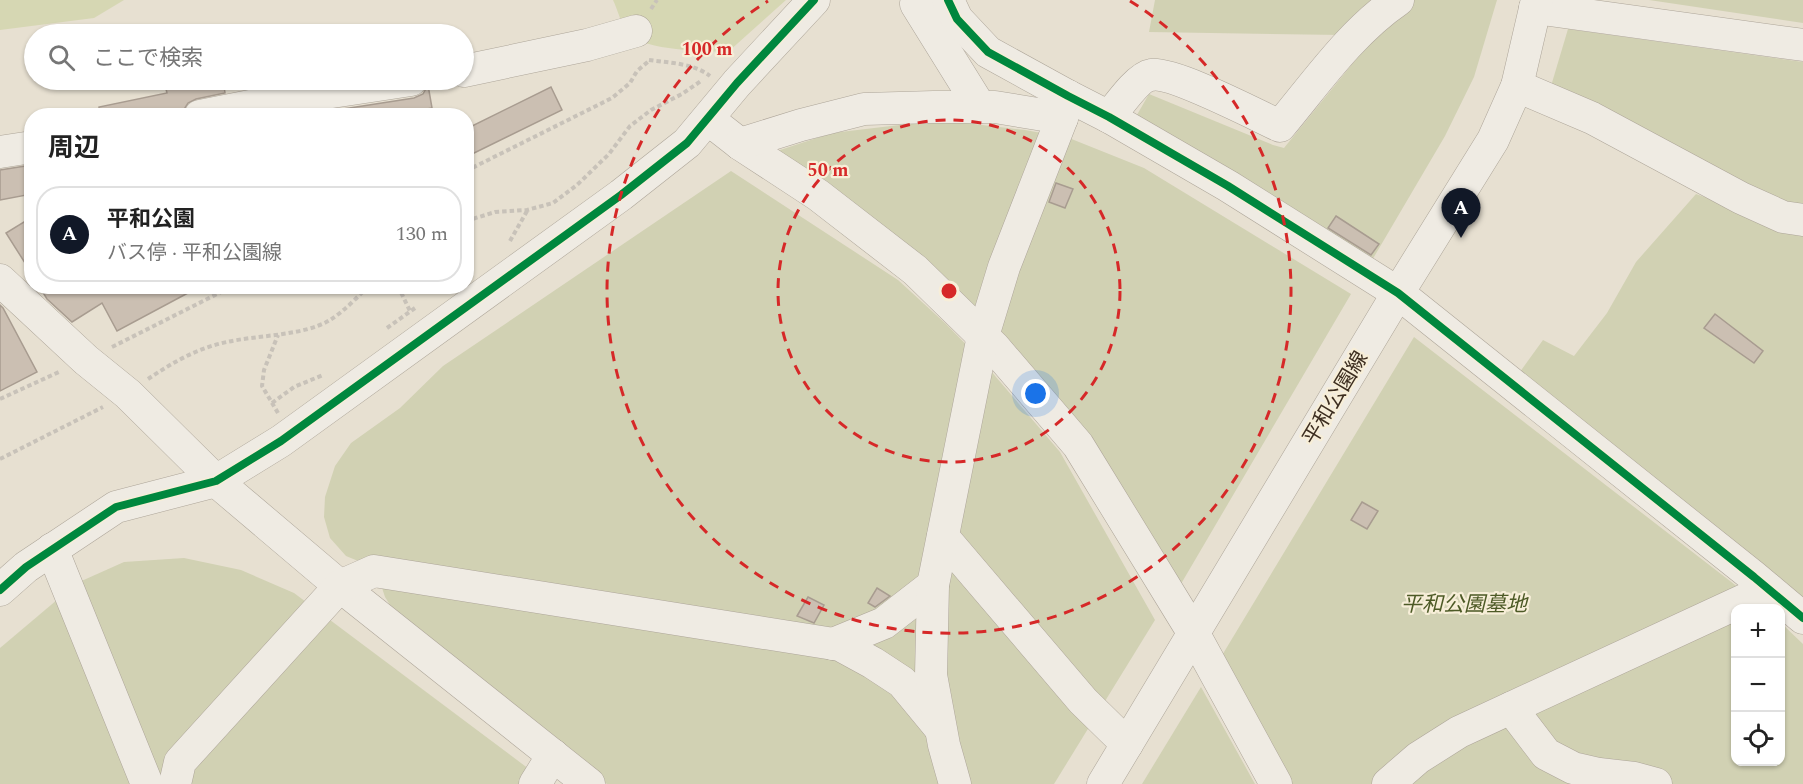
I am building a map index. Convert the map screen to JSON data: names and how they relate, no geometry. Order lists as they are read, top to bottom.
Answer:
{
  "streets": {
    "street": ["平和公園線"]
  },
  "parks": ["平和公園墓地"],
  "page": {
    "search": "ここで検索",
    "heading": "周辺",
    "list": [
      {
        "mark": "A",
        "name": "平和公園",
        "note": "バス停 · 平和公園線",
        "value": "130 m"
      }
    ],
    "pins": "A",
    "map_buttons": ["+", "−"]
  },
  "rings": ["100 m", "50 m"]
}
